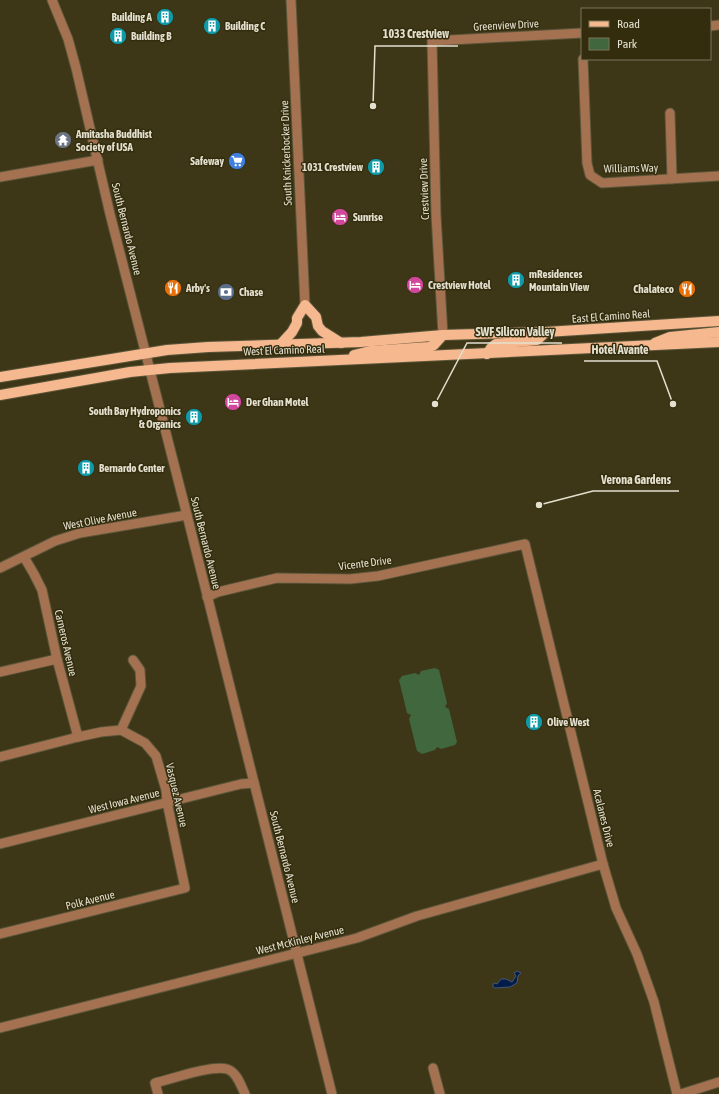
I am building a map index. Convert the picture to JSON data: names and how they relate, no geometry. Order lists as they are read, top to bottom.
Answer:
{
  "streets": {
    "main road": ["East El Camino Real", "West El Camino Real"],
    "street": [
      "Greenview Drive",
      "South Knickerbocker Drive",
      "Williams Way",
      "Crestview Drive",
      "South Bernardo Avenue",
      "West Olive Avenue",
      "Vicente Drive",
      "Carneros Avenue",
      "Vasquez Avenue",
      "West Iowa Avenue",
      "Acalanes Drive",
      "Polk Avenue",
      "West McKinley Avenue"
    ]
  },
  "crossings": [
    ["Greenview Drive", "Crestview Drive"],
    ["Crestview Drive", "East El Camino Real"],
    ["South Bernardo Avenue", "West El Camino Real"],
    ["South Bernardo Avenue", "West Olive Avenue"],
    ["South Bernardo Avenue", "Vicente Drive"],
    ["South Bernardo Avenue", "West Iowa Avenue"],
    ["South Bernardo Avenue", "West McKinley Avenue"],
    ["East El Camino Real", "West El Camino Real"],
    ["West Olive Avenue", "Carneros Avenue"],
    ["Vicente Drive", "Acalanes Drive"],
    ["Vasquez Avenue", "West Iowa Avenue"],
    ["Vasquez Avenue", "Polk Avenue"],
    ["Acalanes Drive", "West McKinley Avenue"]
  ],
  "places": {
    "building": [
      "Building A",
      "Building C",
      "Building B",
      "1031 Crestview",
      "mResidences Mountain View",
      "South Bay Hydroponics & Organics",
      "Bernardo Center",
      "Olive West"
    ],
    "other": [
      "1033 Crestview",
      "SWF Silicon Valley",
      "Hotel Avante",
      "Verona Gardens"
    ],
    "temple": ["Amitasha Buddhist Society of USA"],
    "supermarket": ["Safeway"],
    "hotel": ["Sunrise", "Crestview Hotel", "Der Ghan Motel"],
    "restaurant": ["Arby's", "Chalateco"],
    "bank": ["Chase"]
  },
  "legend": ["Road", "Park"]
}
